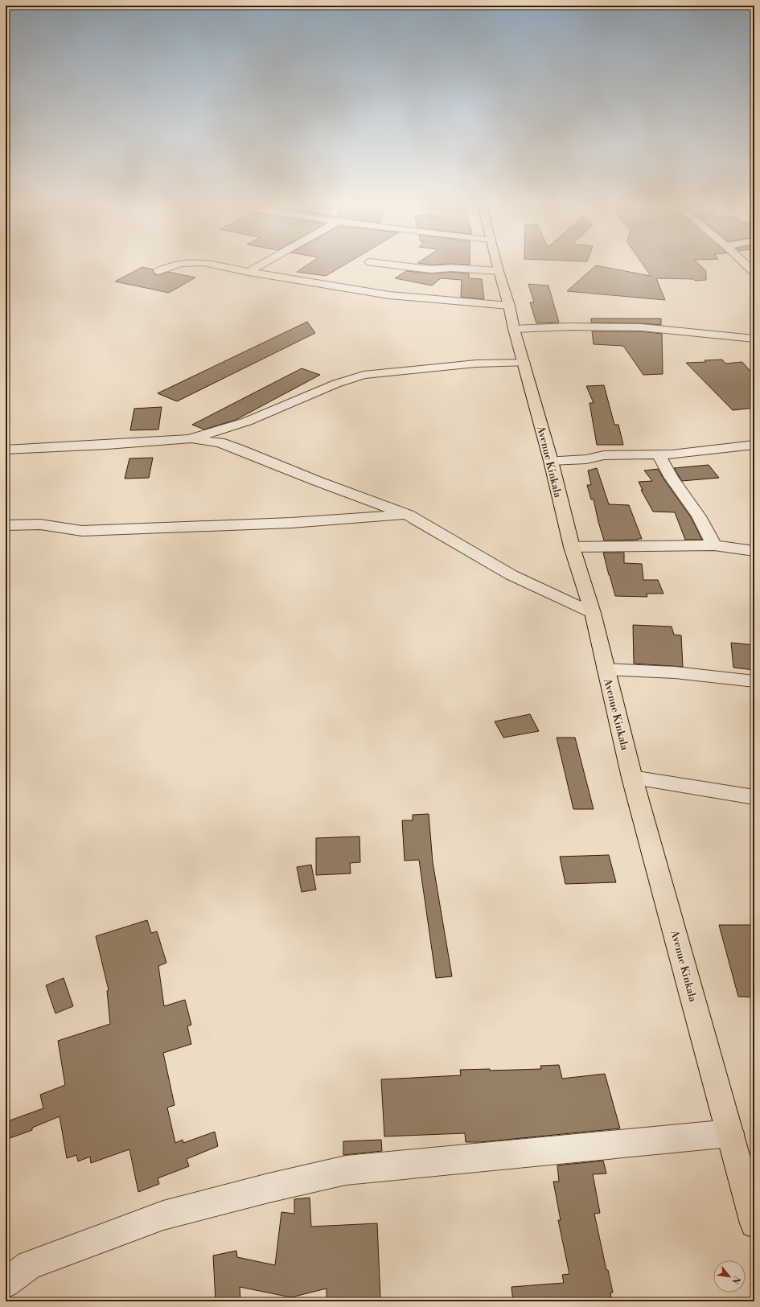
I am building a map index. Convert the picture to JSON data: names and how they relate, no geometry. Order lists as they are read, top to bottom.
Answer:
{
  "streets": {
    "main road": ["Avenue Kinkala"]
  },
  "north": "bottom right"
}
